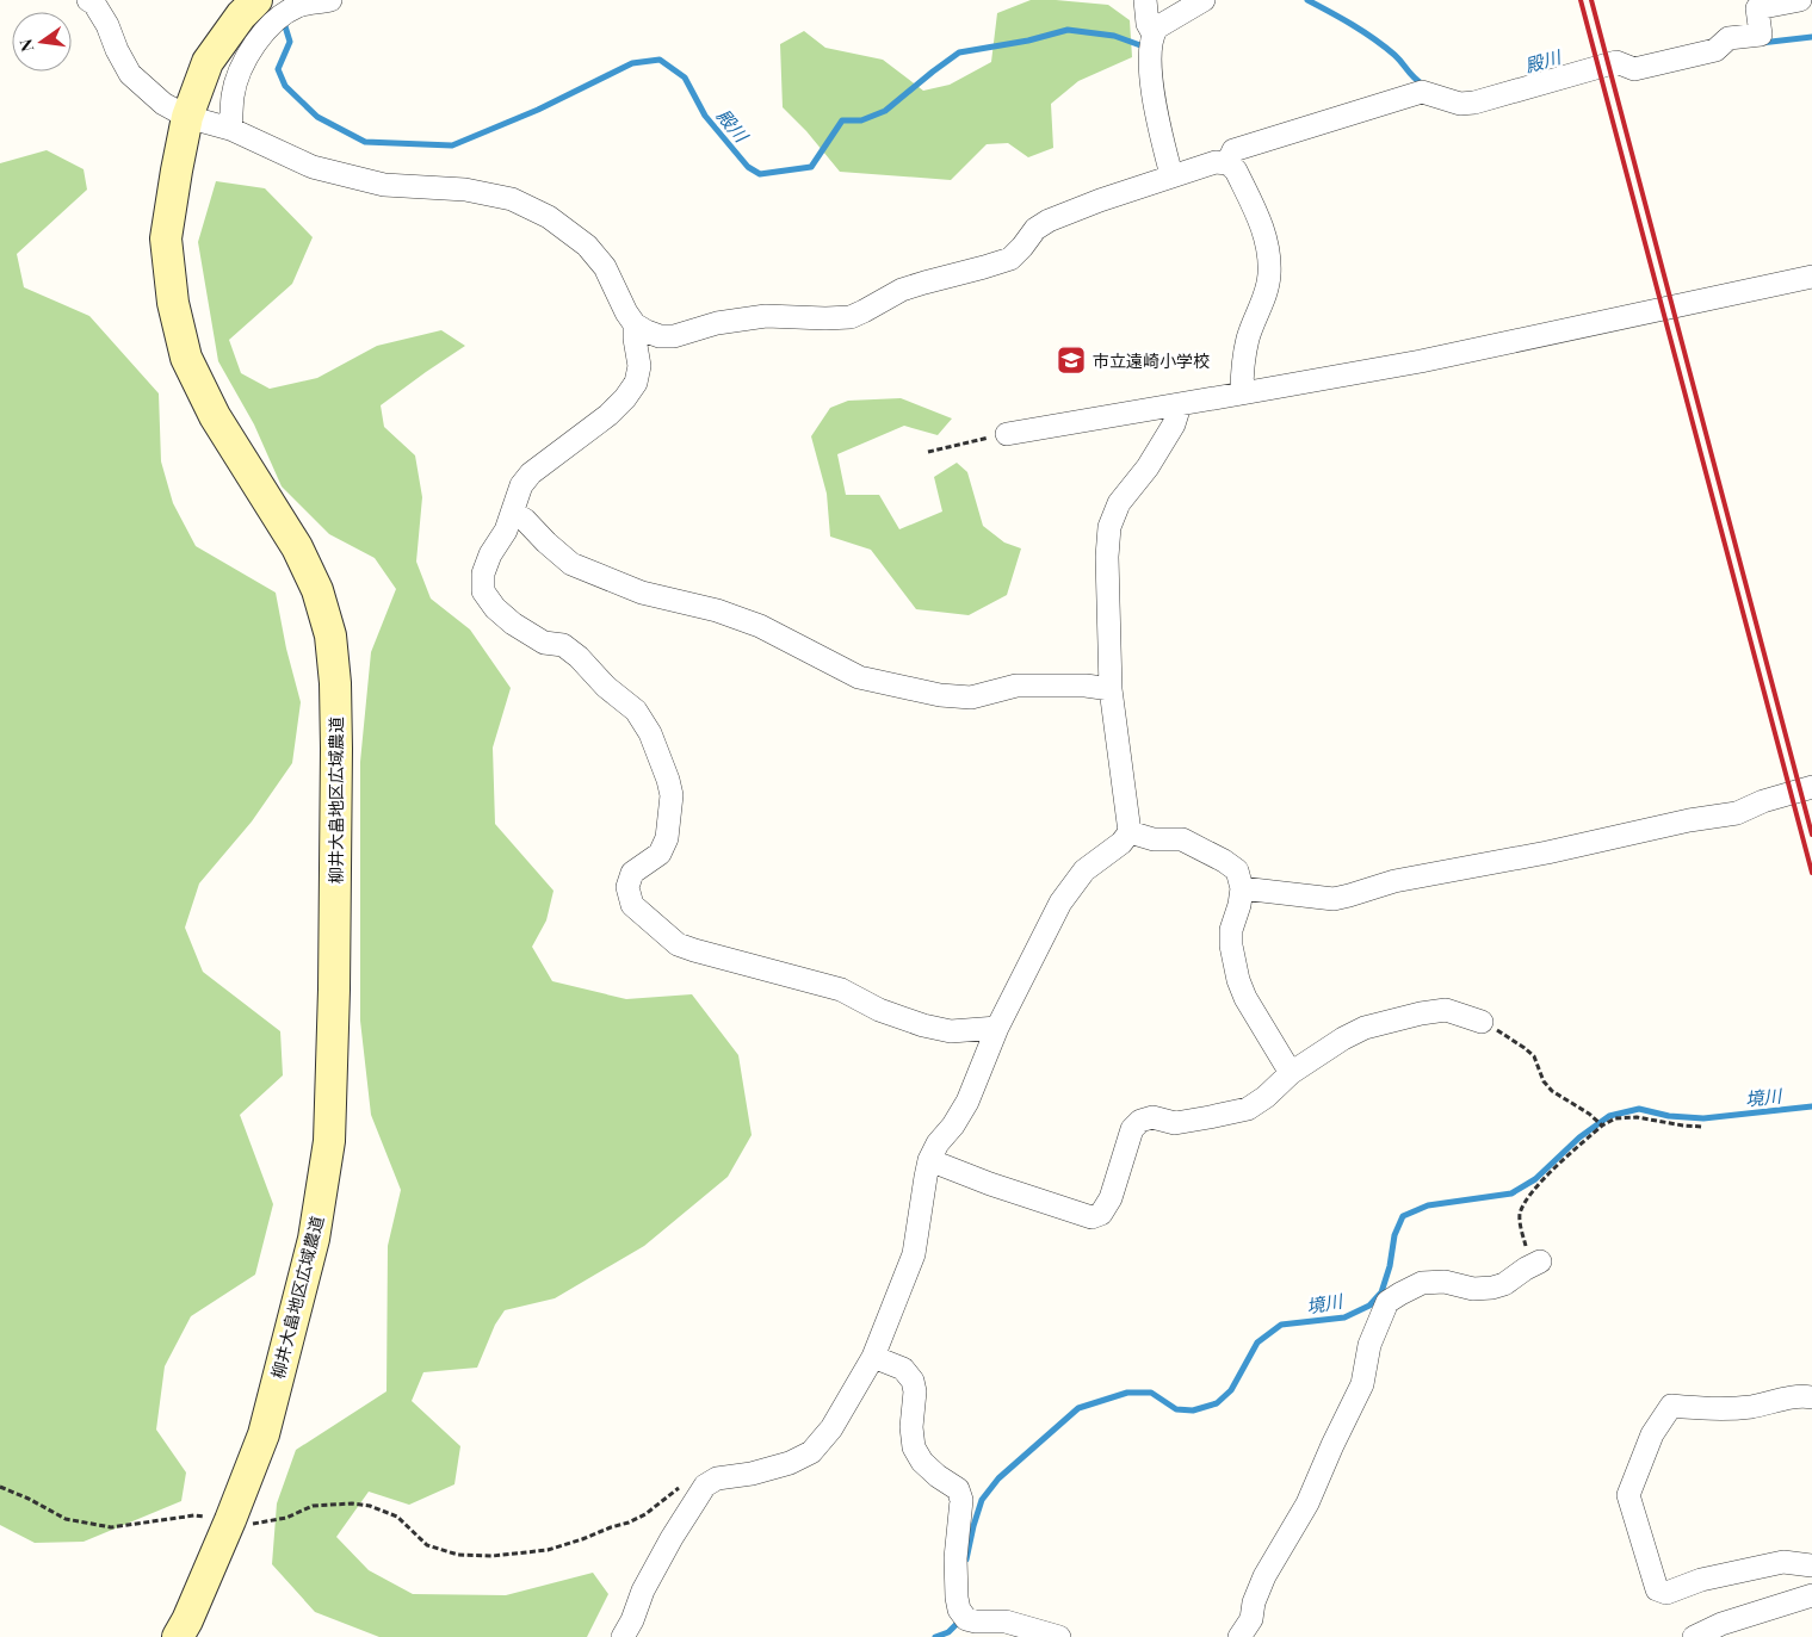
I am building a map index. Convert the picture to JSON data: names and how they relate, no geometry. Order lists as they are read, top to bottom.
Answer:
{
  "streets": {
    "street": ["柳井大畠地区広域農道"]
  },
  "water": ["殿川", "境川"],
  "places": {
    "school or university": ["市立遠崎小学校"]
  },
  "north": "left"
}
